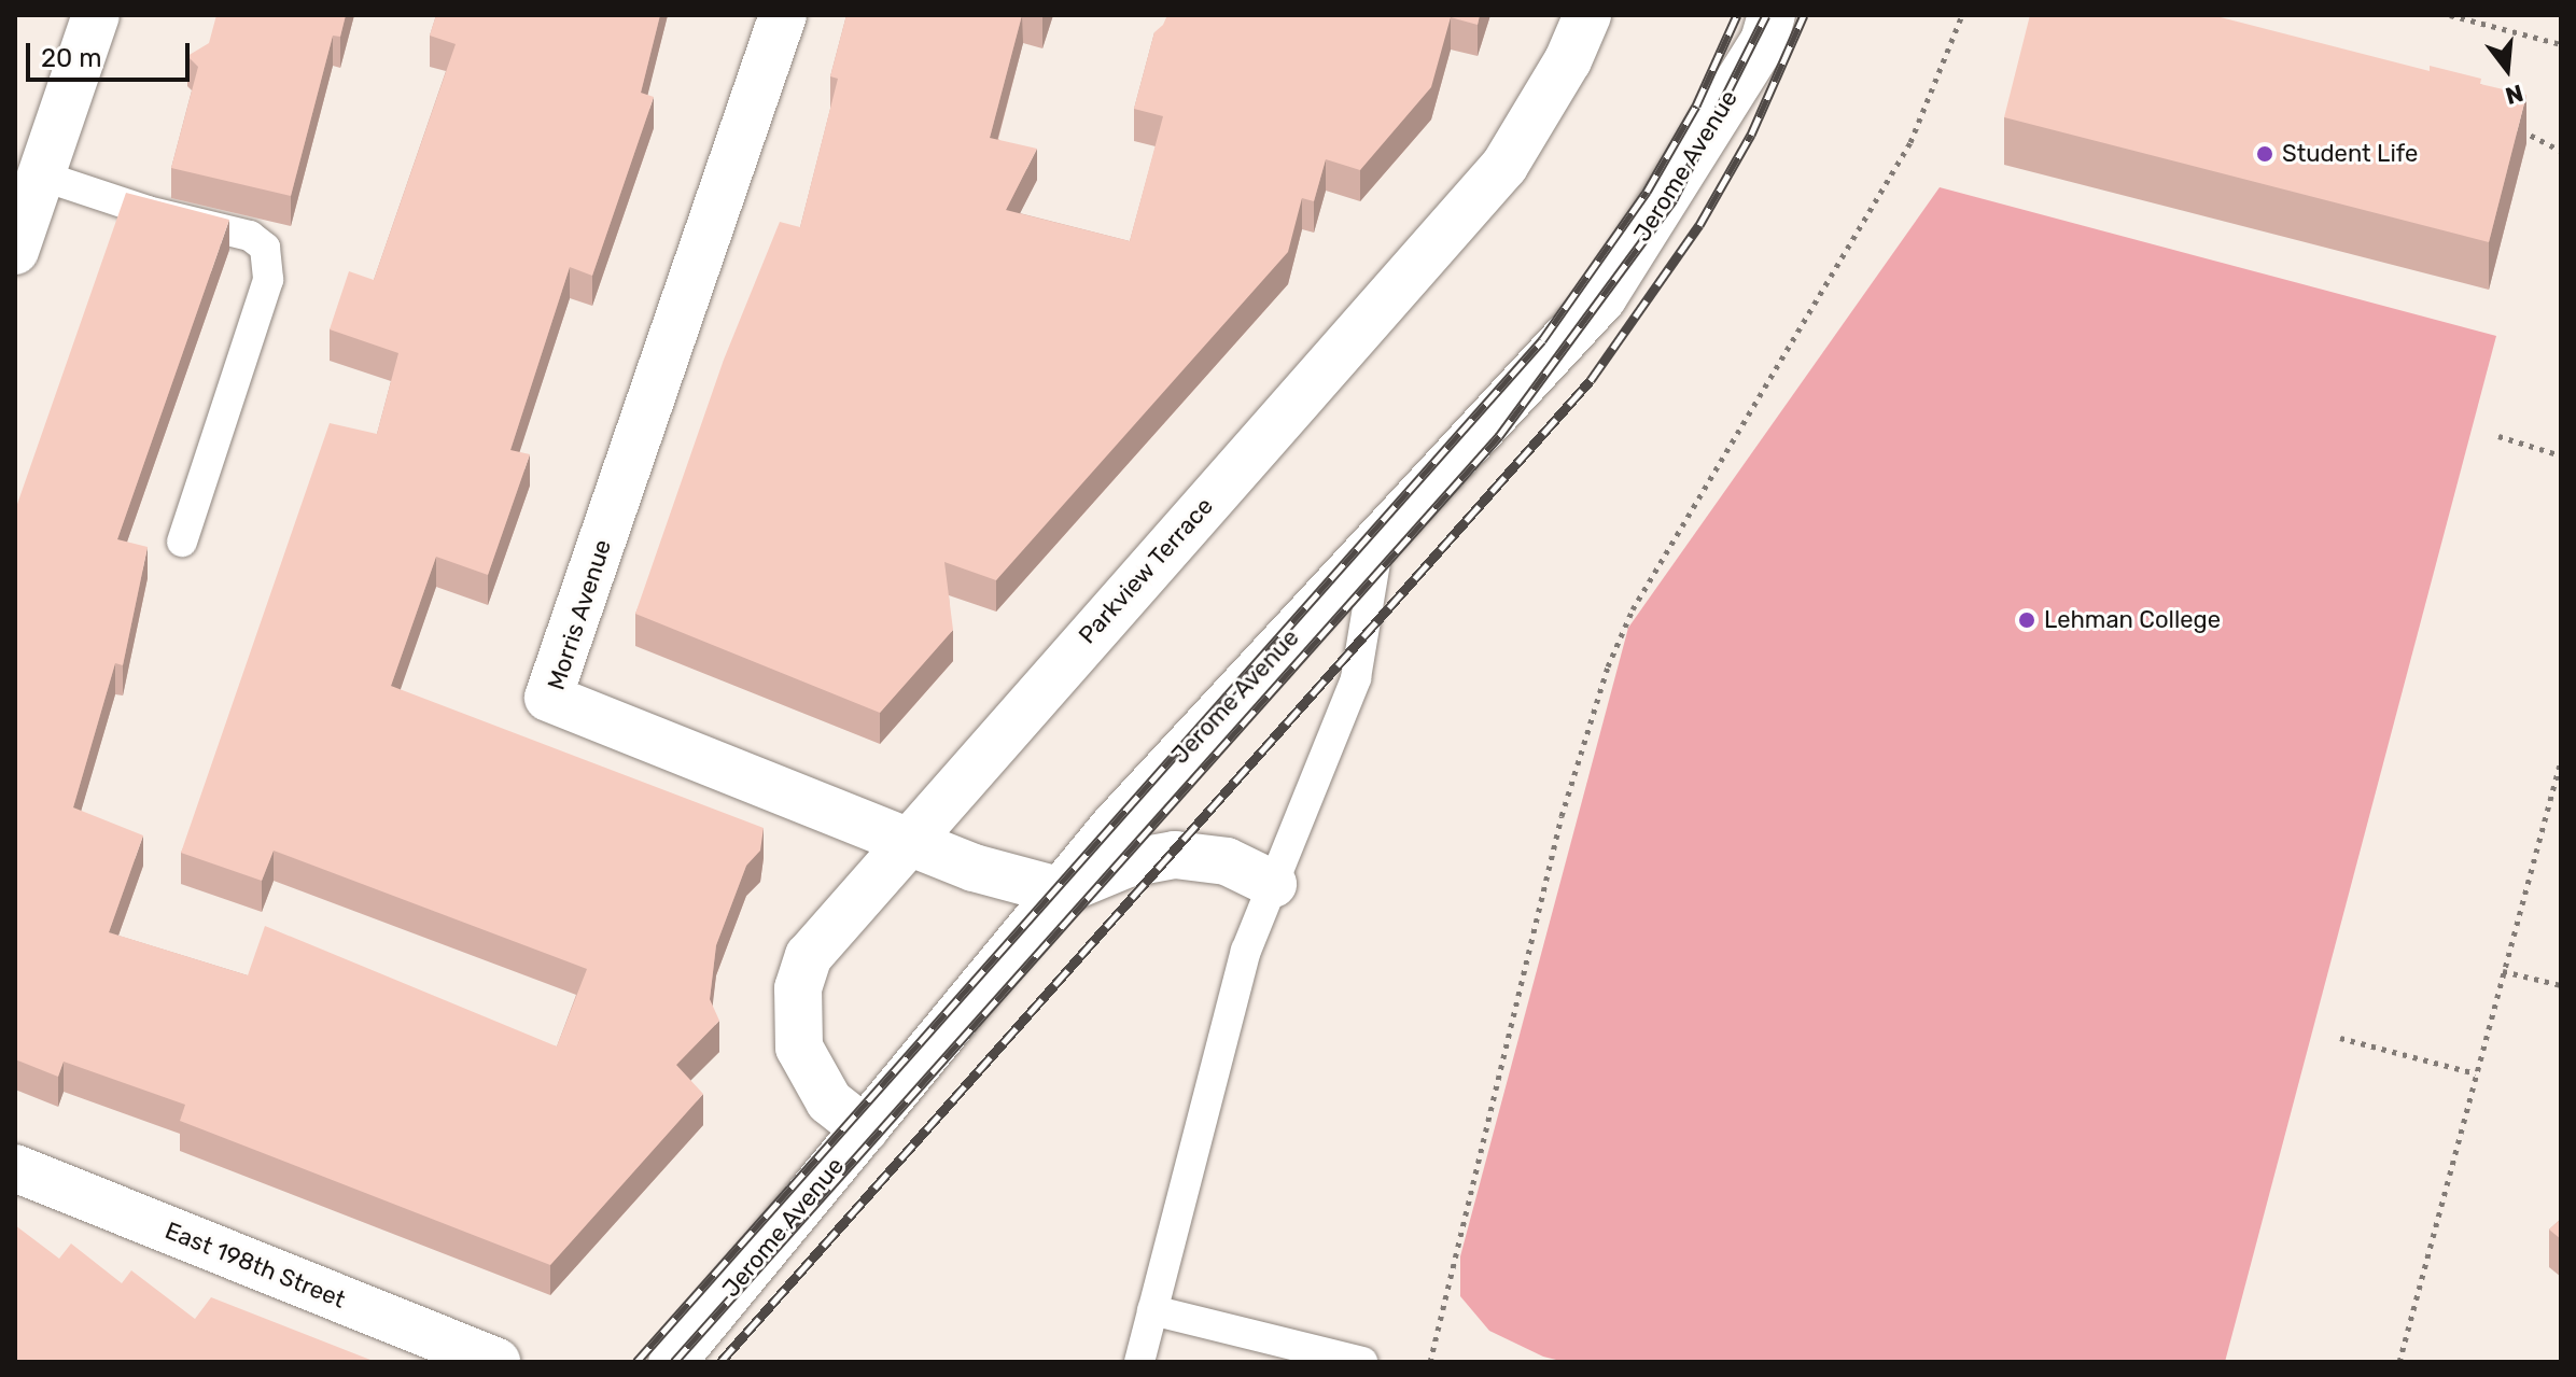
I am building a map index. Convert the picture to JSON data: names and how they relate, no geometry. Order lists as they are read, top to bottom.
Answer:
{
  "streets": {
    "street": [
      "Jerome Avenue",
      "Parkview Terrace",
      "Morris Avenue",
      "East 198th Street"
    ]
  },
  "crossings": [
    ["Jerome Avenue", "Parkview Terrace"],
    ["Jerome Avenue", "Morris Avenue"],
    ["Parkview Terrace", "Morris Avenue"]
  ],
  "places": ["Student Life", "Lehman College"],
  "scale_bar": "20 m",
  "north": "bottom"
}
